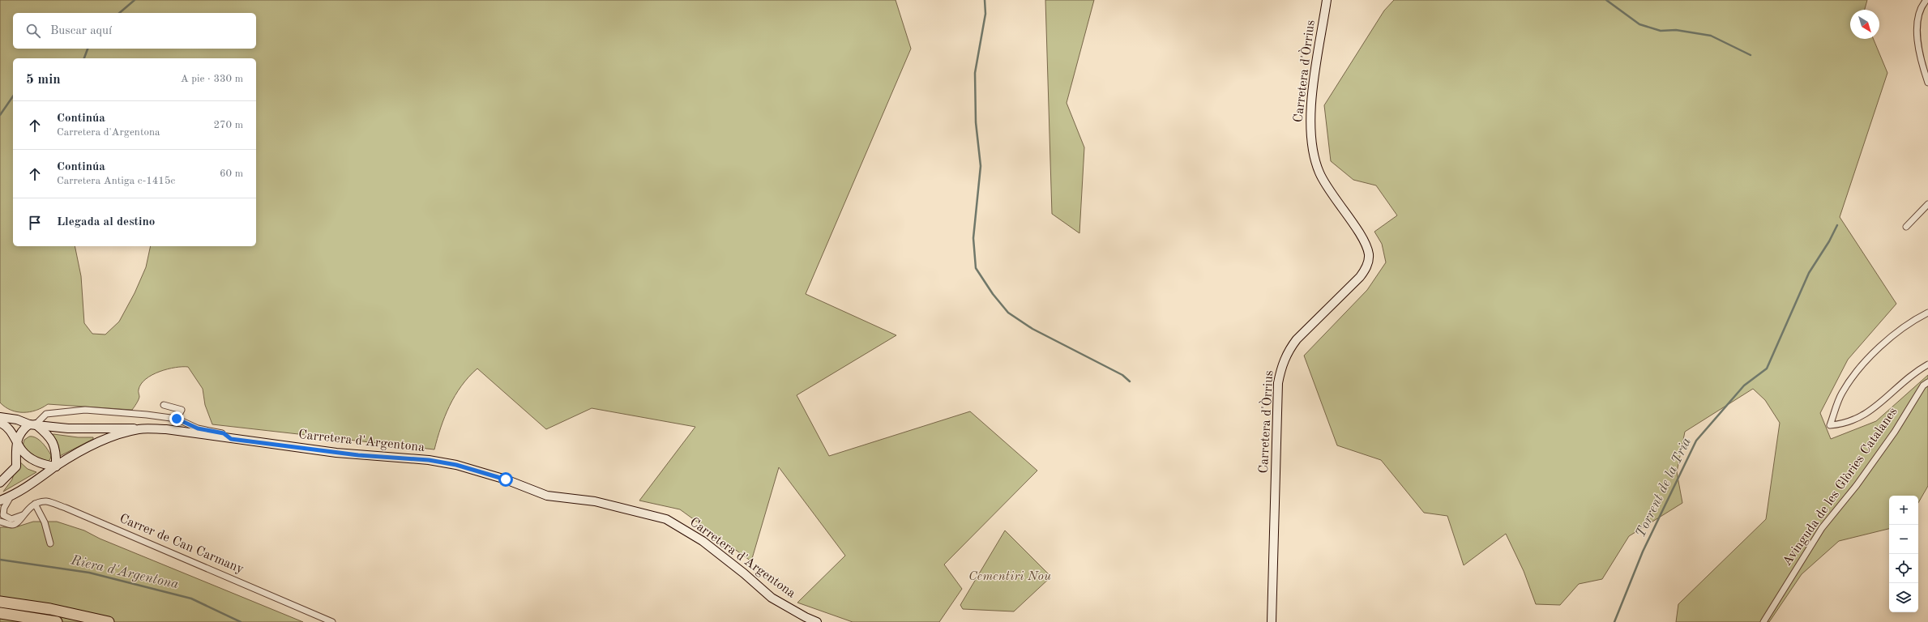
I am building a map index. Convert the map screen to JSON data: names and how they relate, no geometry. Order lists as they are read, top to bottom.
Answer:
{
  "streets": {
    "street": [
      "Carretera d'Òrrius",
      "Carretera d'Argentona",
      "Avinguda de les Glòries Catalanes",
      "Carrer de Can Carmany"
    ]
  },
  "water": ["Torrent de la Tria", "Riera d'Argentona"],
  "parks": ["Cementiri Nou"],
  "north": "bottom right",
  "page": {
    "search": "Buscar aquí",
    "heading": ["5 min", "A pie · 330 m"],
    "list": [
      ["Continúa", "Carretera d'Argentona", "270 m"],
      ["Continúa", "Carretera Antiga c-1415c", "60 m"],
      "Llegada al destino"
    ],
    "map_buttons": ["+", "−"]
  }
}
